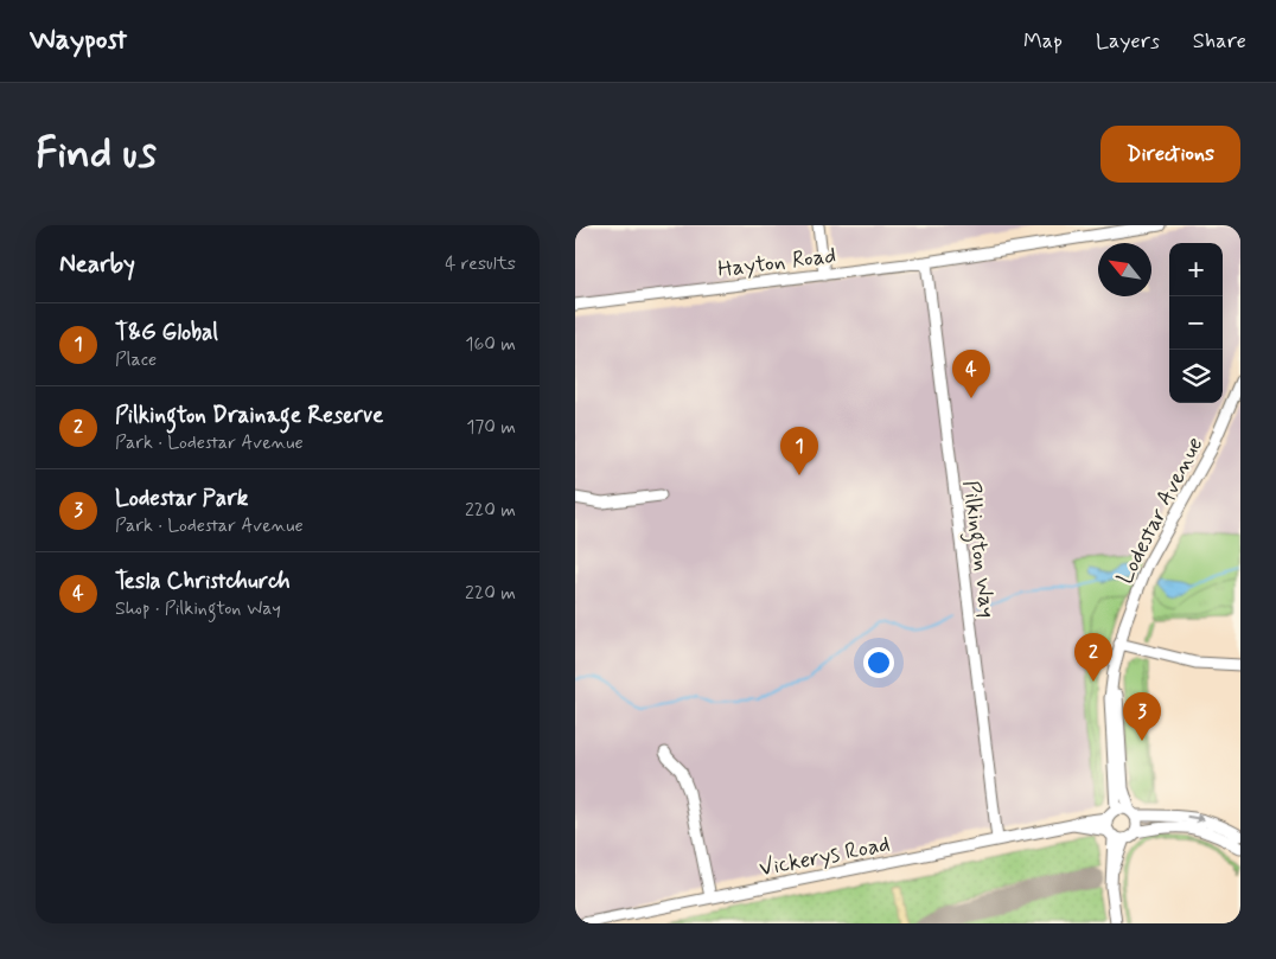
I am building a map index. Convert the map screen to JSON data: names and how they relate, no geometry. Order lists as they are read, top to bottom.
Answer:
{
  "streets": {
    "street": [
      "Hayton Road",
      "Lodestar Avenue",
      "Pilkington Way",
      "Vickerys Road"
    ]
  },
  "crossings": [
    ["Hayton Road", "Pilkington Way"],
    ["Lodestar Avenue", "Vickerys Road"],
    ["Pilkington Way", "Vickerys Road"]
  ],
  "north": "top left",
  "page": {
    "header": "Waypost",
    "nav": ["Map", "Layers", "Share"],
    "buttons": "Directions",
    "title": "Find us",
    "heading": ["Nearby", "4 results"],
    "map_buttons": ["+", "−"],
    "list": [
      {
        "mark": "1",
        "name": "T&G Global",
        "note": "Place",
        "value": "160 m"
      },
      {
        "mark": "2",
        "name": "Pilkington Drainage Reserve",
        "note": "Park · Lodestar Avenue",
        "value": "170 m"
      },
      {
        "mark": "3",
        "name": "Lodestar Park",
        "note": "Park · Lodestar Avenue",
        "value": "220 m"
      },
      {
        "mark": "4",
        "name": "Tesla Christchurch",
        "note": "Shop · Pilkington Way",
        "value": "220 m"
      }
    ],
    "pins": [
      "4",
      "1",
      "2",
      "3"
    ]
  }
}
